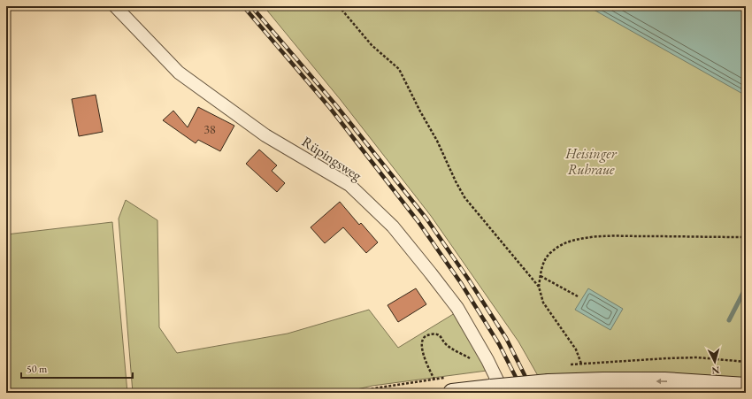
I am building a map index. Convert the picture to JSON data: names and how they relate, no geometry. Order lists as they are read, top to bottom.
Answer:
{
  "streets": {
    "street": ["Rüpingsweg"]
  },
  "parks": ["Heisinger Ruhraue"],
  "house_numbers": ["38"],
  "scale_bar": "50 m",
  "north": "bottom"
}
